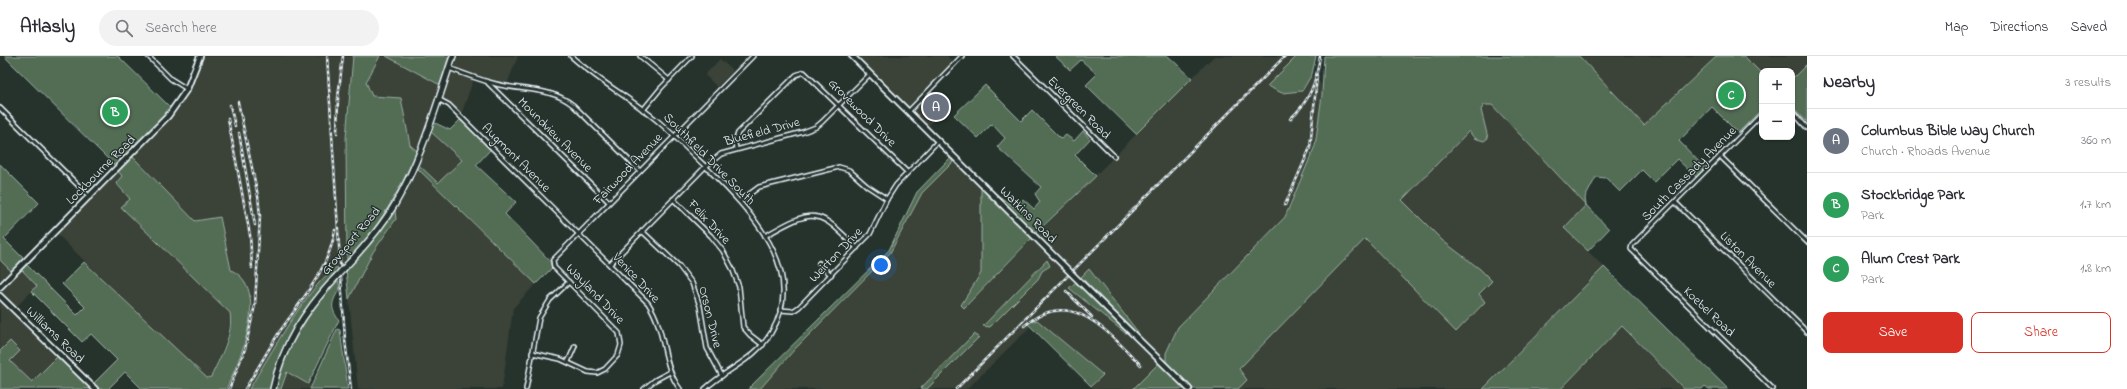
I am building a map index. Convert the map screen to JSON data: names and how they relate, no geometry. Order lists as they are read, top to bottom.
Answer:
{
  "streets": {
    "main road": ["Groveport Road"],
    "street": [
      "Evergreen Road",
      "Grovewood Drive",
      "Bluefield Drive",
      "Moundview Avenue",
      "Augmont Avenue",
      "Southfield Drive South",
      "Fairwood Avenue",
      "Lockbourne Road",
      "South Cassady Avenue",
      "Watkins Road",
      "Felix Drive",
      "Weirton Drive",
      "Liston Avenue",
      "Venice Drive",
      "Wayland Drive",
      "Koebel Road",
      "Orson Drive",
      "Williams Road"
    ]
  },
  "crossings": [
    ["Grovewood Drive", "Bluefield Drive"],
    ["Grovewood Drive", "Weirton Drive"],
    ["Bluefield Drive", "Southfield Drive South"],
    ["Bluefield Drive", "Watkins Road"],
    ["Bluefield Drive", "Felix Drive"],
    ["Bluefield Drive", "Venice Drive"],
    ["Bluefield Drive", "Orson Drive"],
    ["Moundview Avenue", "Fairwood Avenue"],
    ["Augmont Avenue", "Fairwood Avenue"],
    ["Augmont Avenue", "Groveport Road"],
    ["Augmont Avenue", "Venice Drive"],
    ["Southfield Drive South", "Fairwood Avenue"],
    ["Southfield Drive South", "Felix Drive"],
    ["Southfield Drive South", "Weirton Drive"],
    ["Southfield Drive South", "Orson Drive"],
    ["Fairwood Avenue", "Venice Drive"],
    ["Fairwood Avenue", "Wayland Drive"],
    ["South Cassady Avenue", "Liston Avenue"],
    ["South Cassady Avenue", "Koebel Road"],
    ["Watkins Road", "Weirton Drive"]
  ],
  "page": {
    "header": "Atlasly",
    "search": "Search here",
    "nav": ["Map", "Directions", "Saved"],
    "heading": ["Nearby", "3 results"],
    "map_buttons": ["+", "−"],
    "pins": ["C", "A", "B"],
    "list": [
      {
        "mark": "A",
        "name": "Columbus Bible Way Church",
        "note": "Church · Rhoads Avenue",
        "value": "360 m"
      },
      {
        "mark": "B",
        "name": "Stockbridge Park",
        "note": "Park",
        "value": "1.7 km"
      },
      {
        "mark": "C",
        "name": "Alum Crest Park",
        "note": "Park",
        "value": "1.8 km"
      }
    ],
    "buttons": ["Save", "Share"]
  }
}
